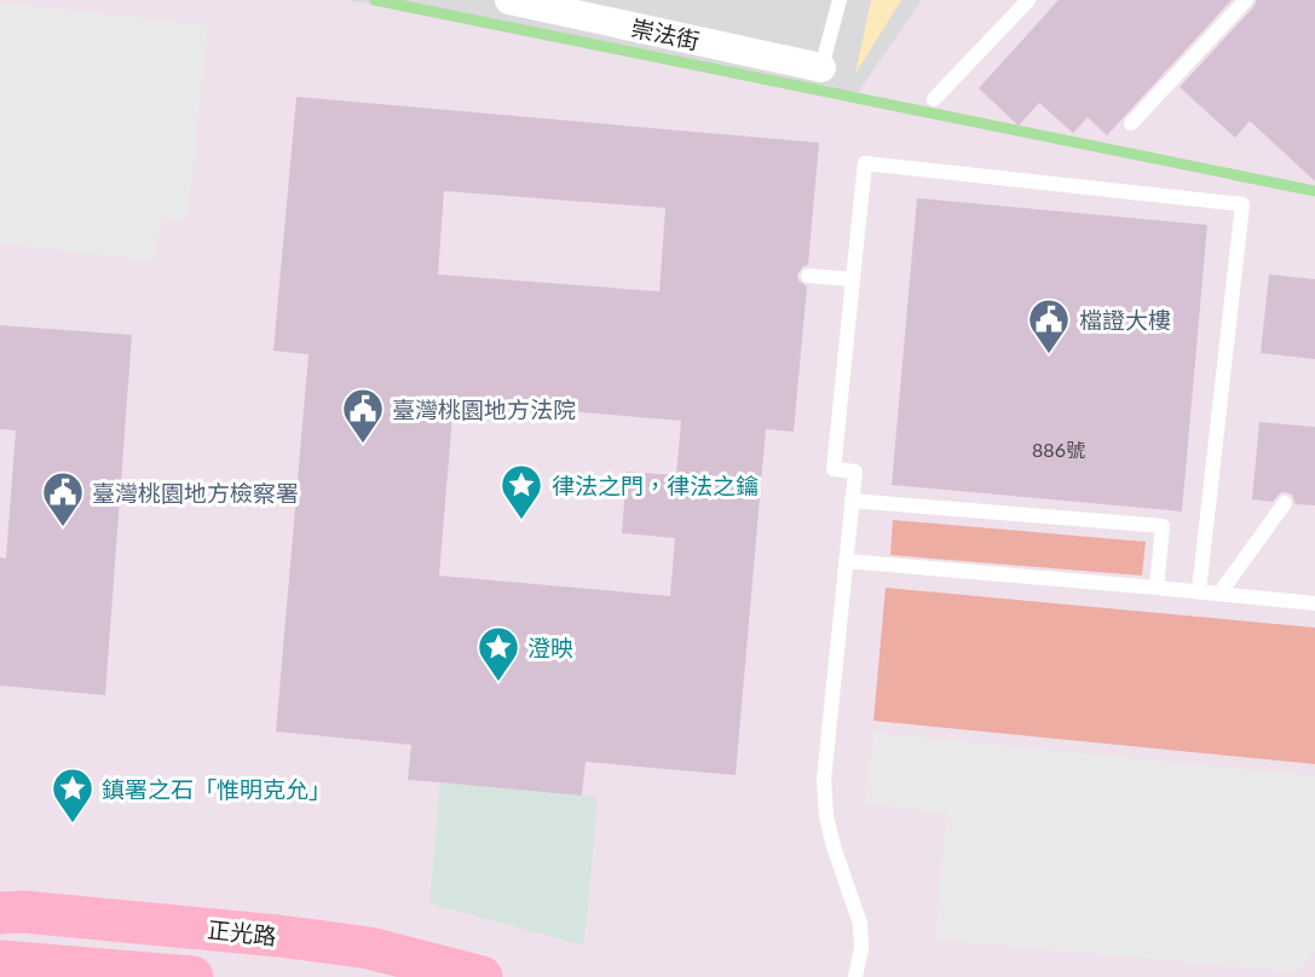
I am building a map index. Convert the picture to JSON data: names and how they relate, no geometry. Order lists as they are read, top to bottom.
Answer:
{
  "streets": {
    "street": ["崇法街", "正光路"]
  },
  "places": {
    "public building": ["檔證大樓", "臺灣桃園地方法院", "臺灣桃園地方檢察署"],
    "place": ["律法之門，律法之鑰", "澄映", "鎮署之石「惟明克允」"]
  },
  "house_numbers": ["886號"]
}
